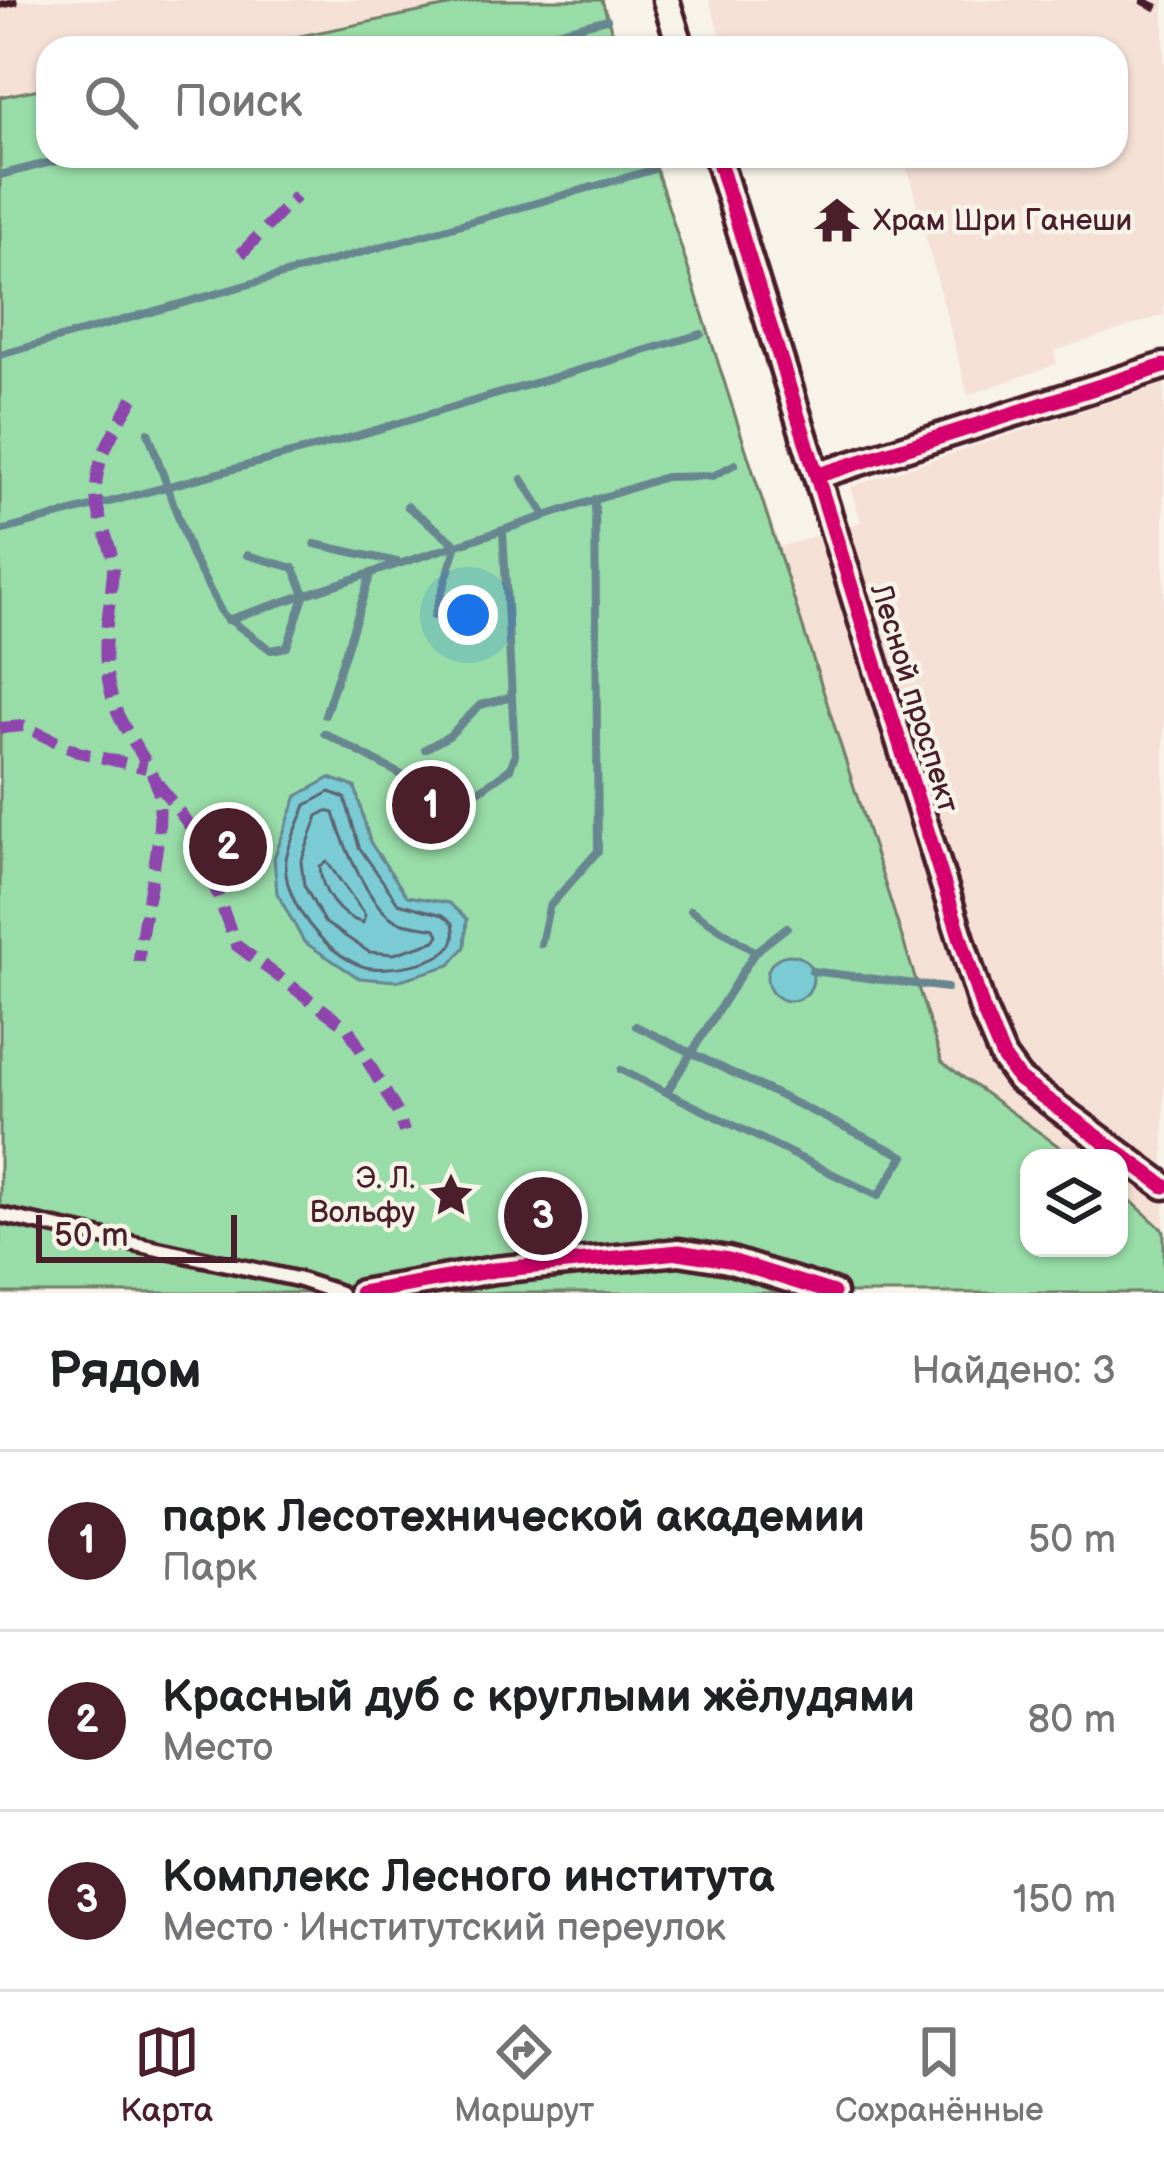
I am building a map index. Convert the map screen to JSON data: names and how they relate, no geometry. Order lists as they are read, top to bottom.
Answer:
{
  "streets": {
    "street": ["Лесной проспект"]
  },
  "places": {
    "temple": ["Храм Шри Ганеши"],
    "place": ["Э. Л. Вольфу"]
  },
  "scale_bar": "50 m",
  "page": {
    "search": "Поиск",
    "pins": ["1", "2", "3"],
    "scale": "50 m",
    "heading": ["Рядом", "Найдено: 3"],
    "list": [
      {
        "mark": "1",
        "name": "парк Лесотехнической академии",
        "note": "Парк",
        "value": "50 m"
      },
      {
        "mark": "2",
        "name": "Красный дуб с круглыми жёлудями",
        "note": "Место",
        "value": "80 m"
      },
      {
        "mark": "3",
        "name": "Комплекс Лесного института",
        "note": "Место · Институтский переулок",
        "value": "150 m"
      }
    ],
    "nav": ["Карта", "Маршрут", "Сохранённые"]
  }
}
